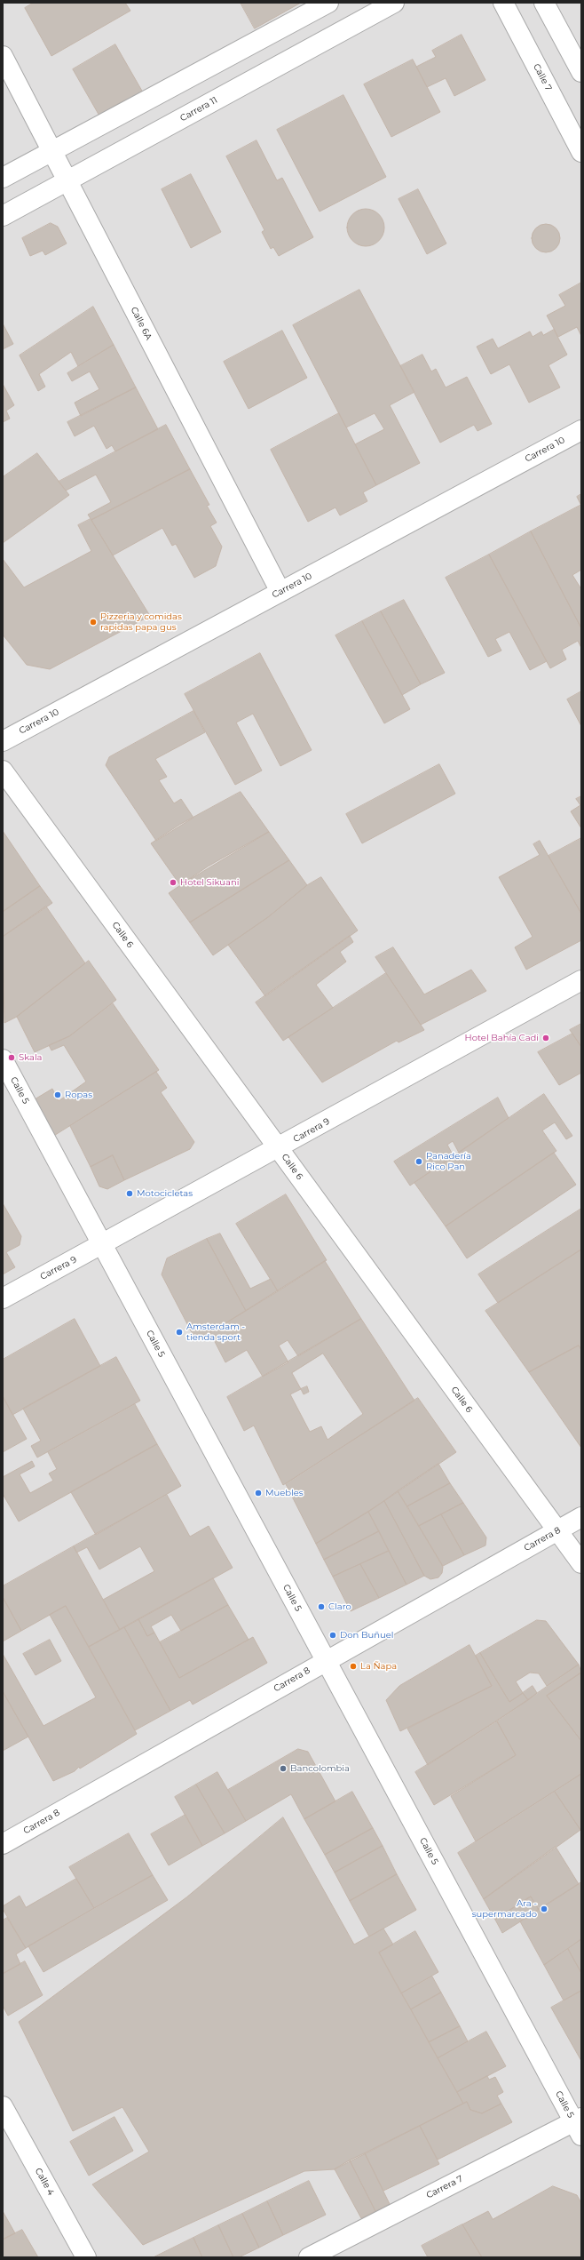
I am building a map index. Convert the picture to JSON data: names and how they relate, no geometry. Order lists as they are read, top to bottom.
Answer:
{
  "streets": {
    "street": [
      "Calle 7",
      "Carrera 11",
      "Calle 6A",
      "Carrera 10",
      "Calle 6",
      "Calle 5",
      "Carrera 9",
      "Carrera 8",
      "Calle 4",
      "Carrera 7"
    ]
  },
  "crossings": [
    ["Carrera 11", "Calle 6A"],
    ["Calle 6A", "Carrera 10"],
    ["Calle 6", "Carrera 9"],
    ["Calle 6", "Carrera 8"],
    ["Calle 5", "Carrera 9"],
    ["Calle 5", "Carrera 8"],
    ["Calle 5", "Carrera 7"]
  ],
  "places": [
    "Pizzeria y comidas rapidas papa gus",
    "Hotel Sikuani",
    "Hotel Bahía Cadi",
    "Skala",
    "Ropas",
    "Panadería Rico Pan",
    "Motocicletas",
    "Amsterdam - tienda sport",
    "Muebles",
    "Claro",
    "Don Buñuel",
    "La Ñapa",
    "Bancolombia",
    "Ara - supermarcado"
  ]
}
